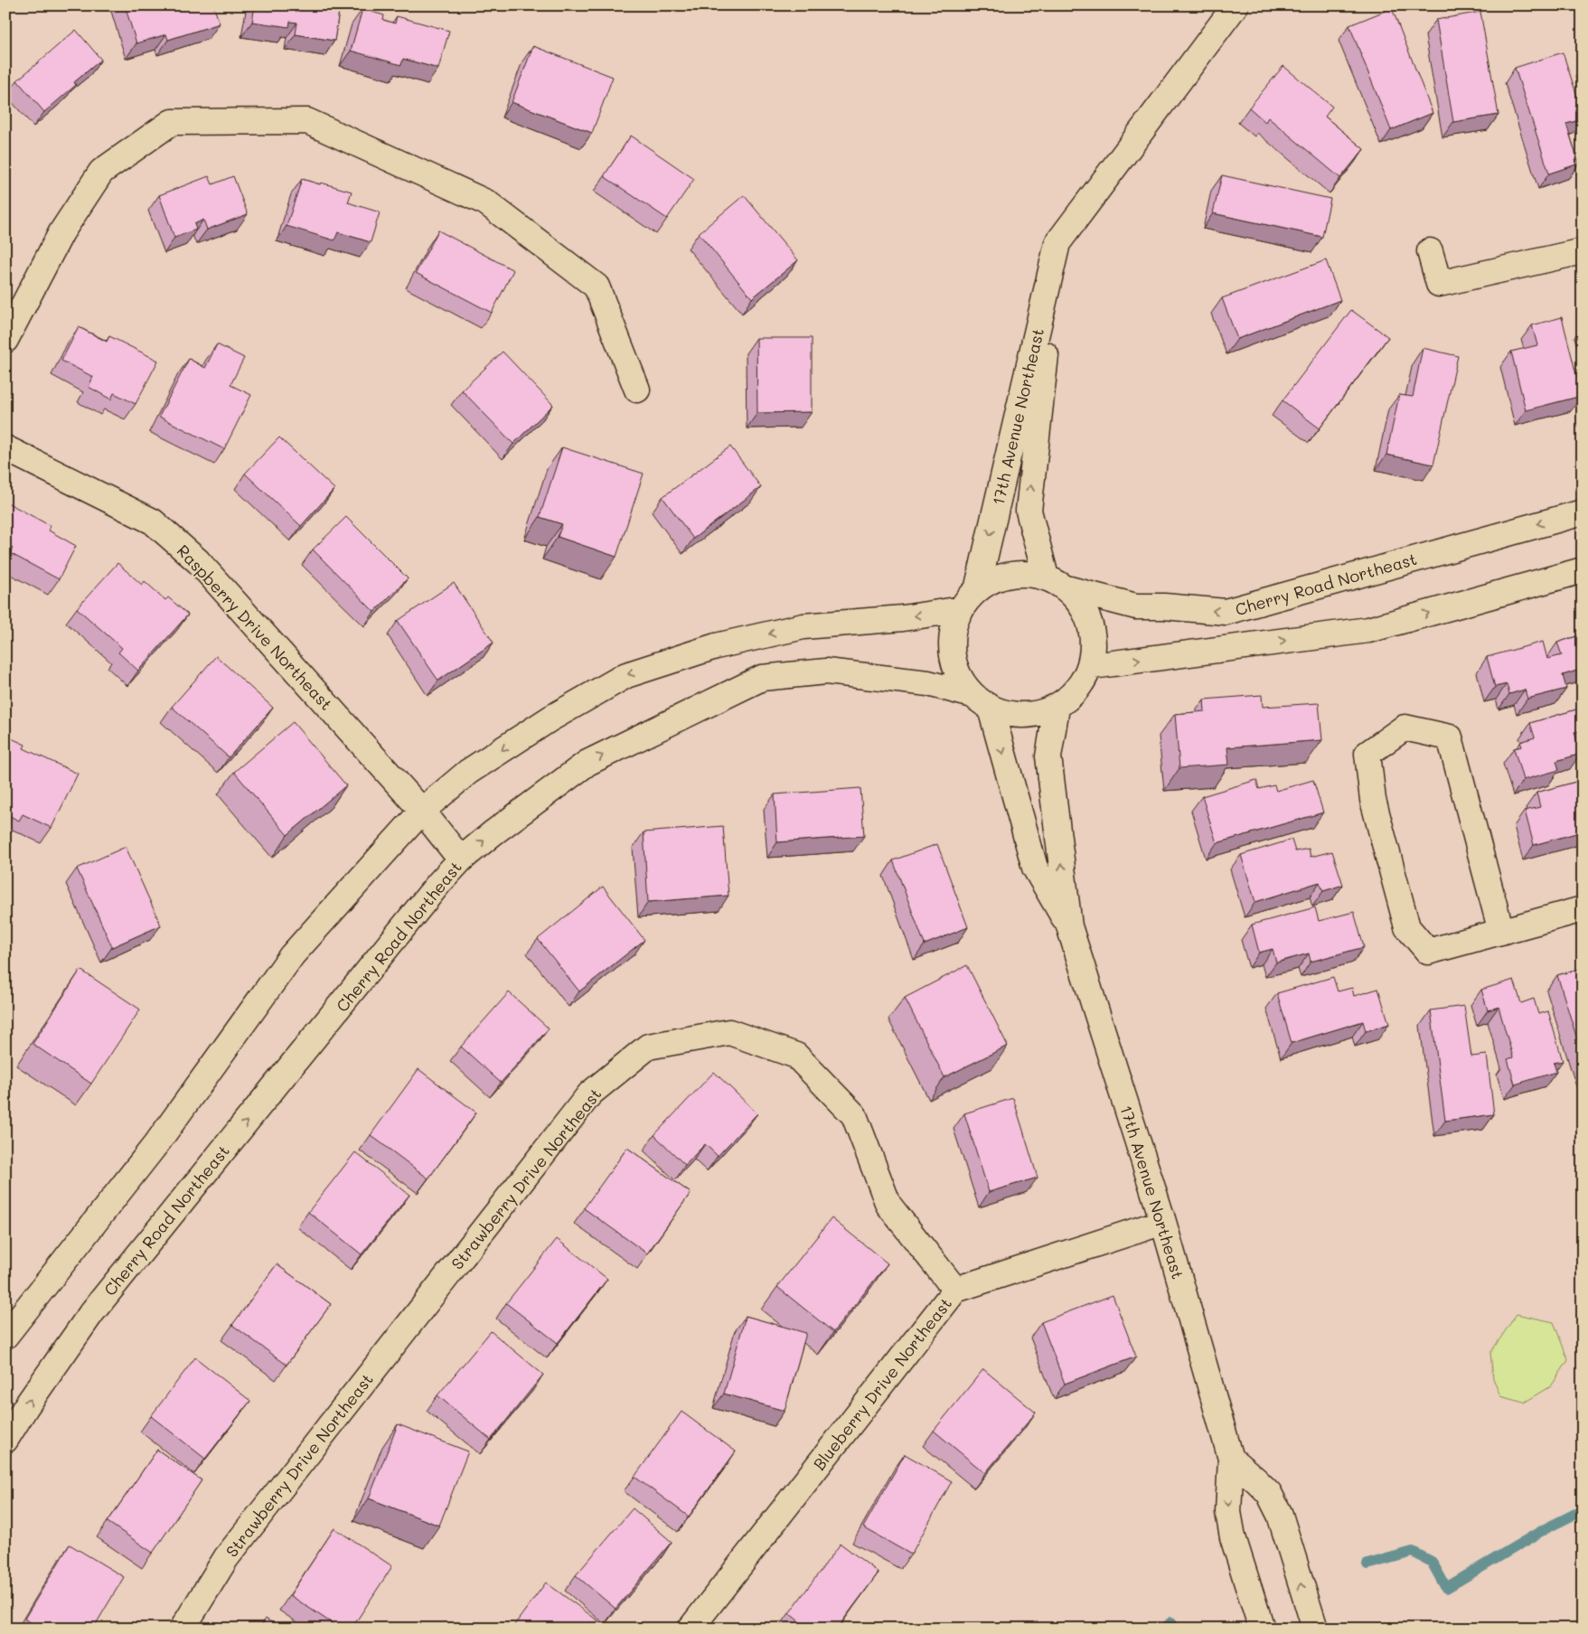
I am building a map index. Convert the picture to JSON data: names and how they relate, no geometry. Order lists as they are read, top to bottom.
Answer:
{
  "streets": {
    "street": [
      "17th Avenue Northeast",
      "Cherry Road Northeast",
      "Raspberry Drive Northeast",
      "Strawberry Drive Northeast",
      "Blueberry Drive Northeast"
    ]
  },
  "crossings": [
    ["17th Avenue Northeast", "Cherry Road Northeast"],
    ["17th Avenue Northeast", "Blueberry Drive Northeast"],
    ["Cherry Road Northeast", "Raspberry Drive Northeast"],
    ["Strawberry Drive Northeast", "Blueberry Drive Northeast"]
  ]
}
